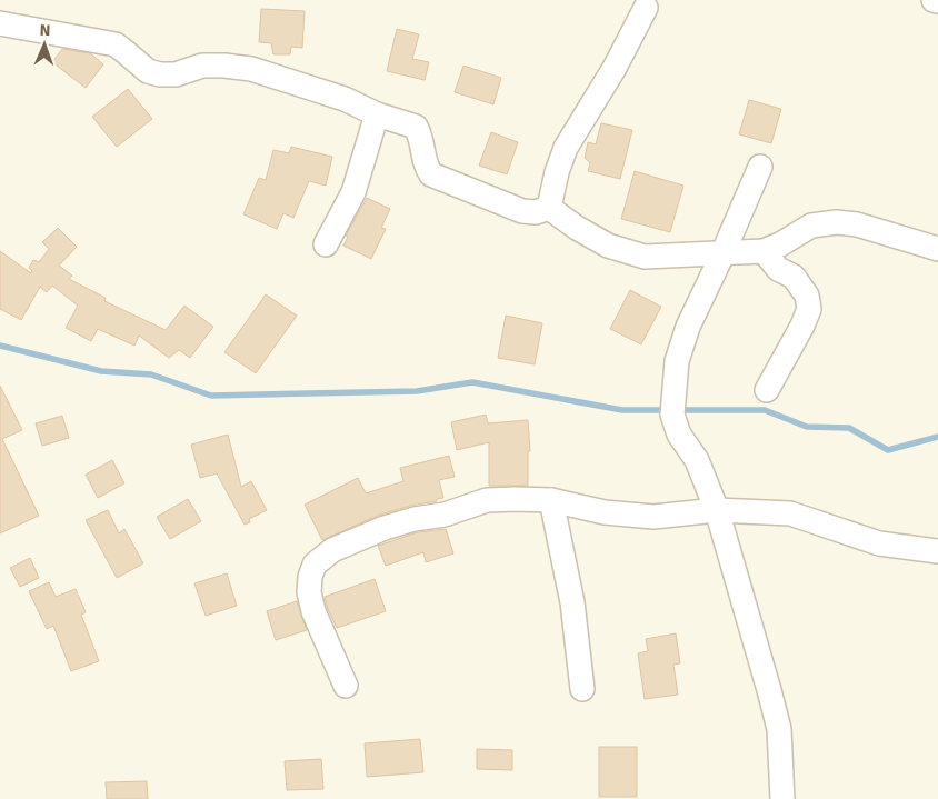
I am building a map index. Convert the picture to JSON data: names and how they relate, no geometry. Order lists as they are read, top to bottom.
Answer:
{
  "north": "top"
}
